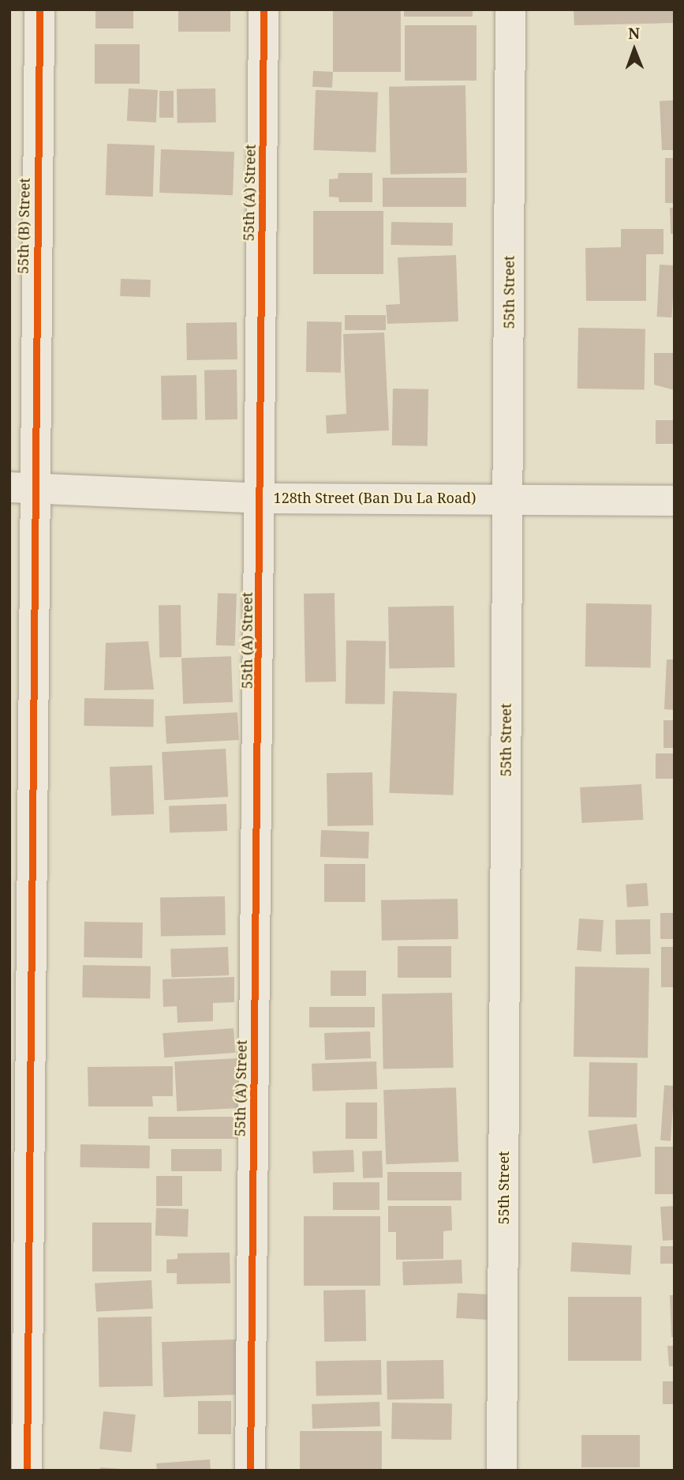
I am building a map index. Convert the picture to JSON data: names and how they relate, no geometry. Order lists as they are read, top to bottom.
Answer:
{
  "streets": {
    "street": [
      "55th (A) Street",
      "55th (B) Street",
      "55th Street",
      "128th Street (Ban Du La Road)"
    ]
  },
  "crossings": [
    ["55th (A) Street", "128th Street (Ban Du La Road)"],
    ["55th (B) Street", "128th Street (Ban Du La Road)"],
    ["55th Street", "128th Street (Ban Du La Road)"]
  ],
  "north": "top"
}
